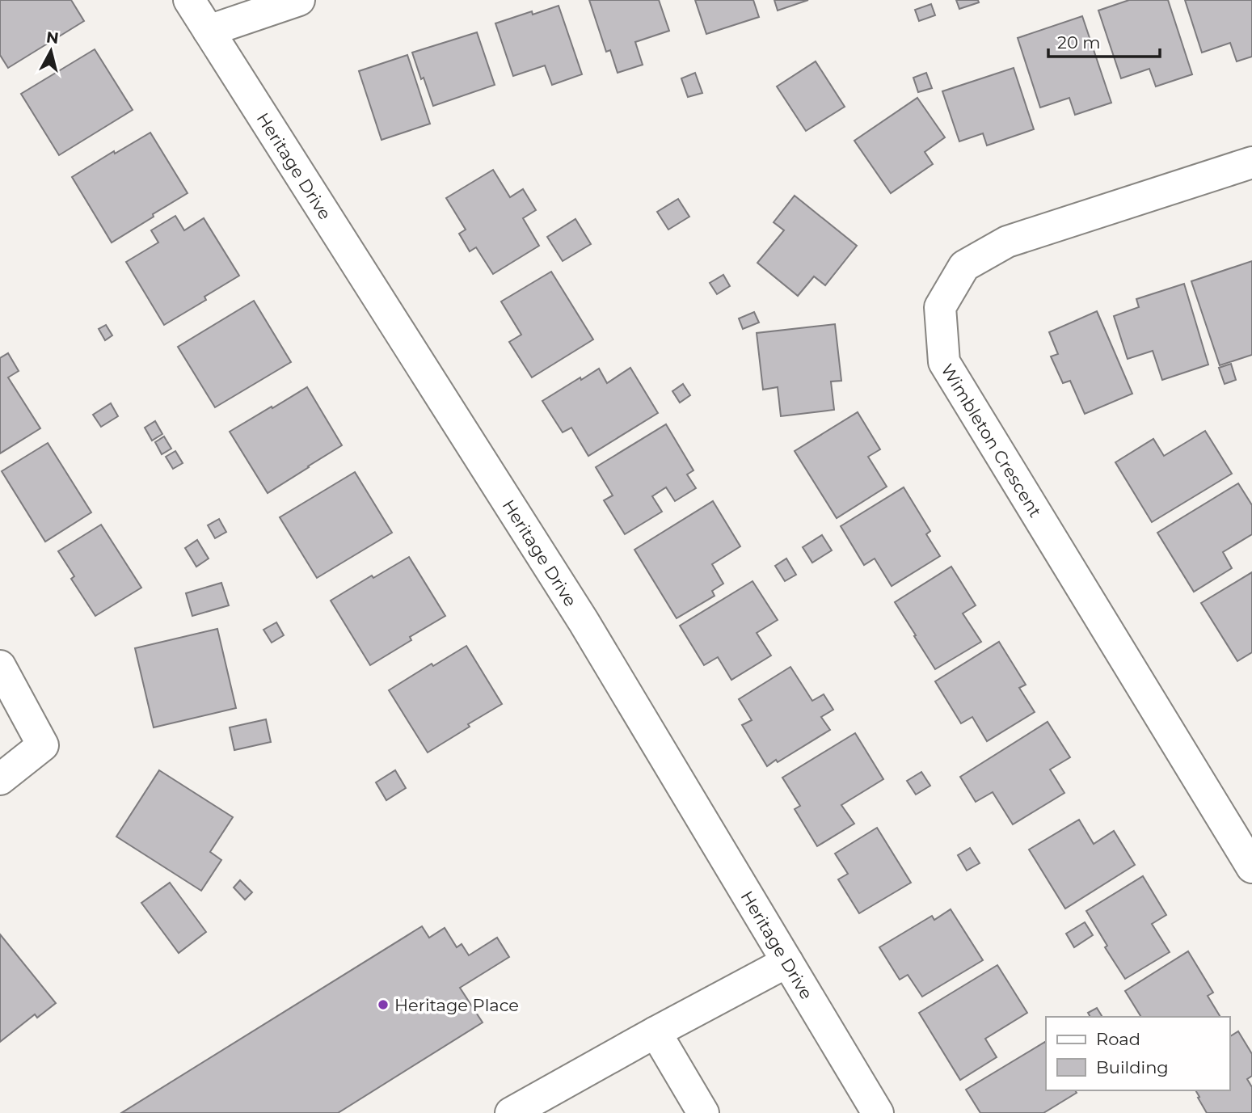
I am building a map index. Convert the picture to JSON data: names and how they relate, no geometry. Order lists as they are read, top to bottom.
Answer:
{
  "streets": {
    "street": ["Heritage Drive", "Wimbleton Crescent"]
  },
  "places": ["Heritage Place"],
  "legend": ["Road", "Building"],
  "scale_bar": "20 m",
  "north": "top"
}
